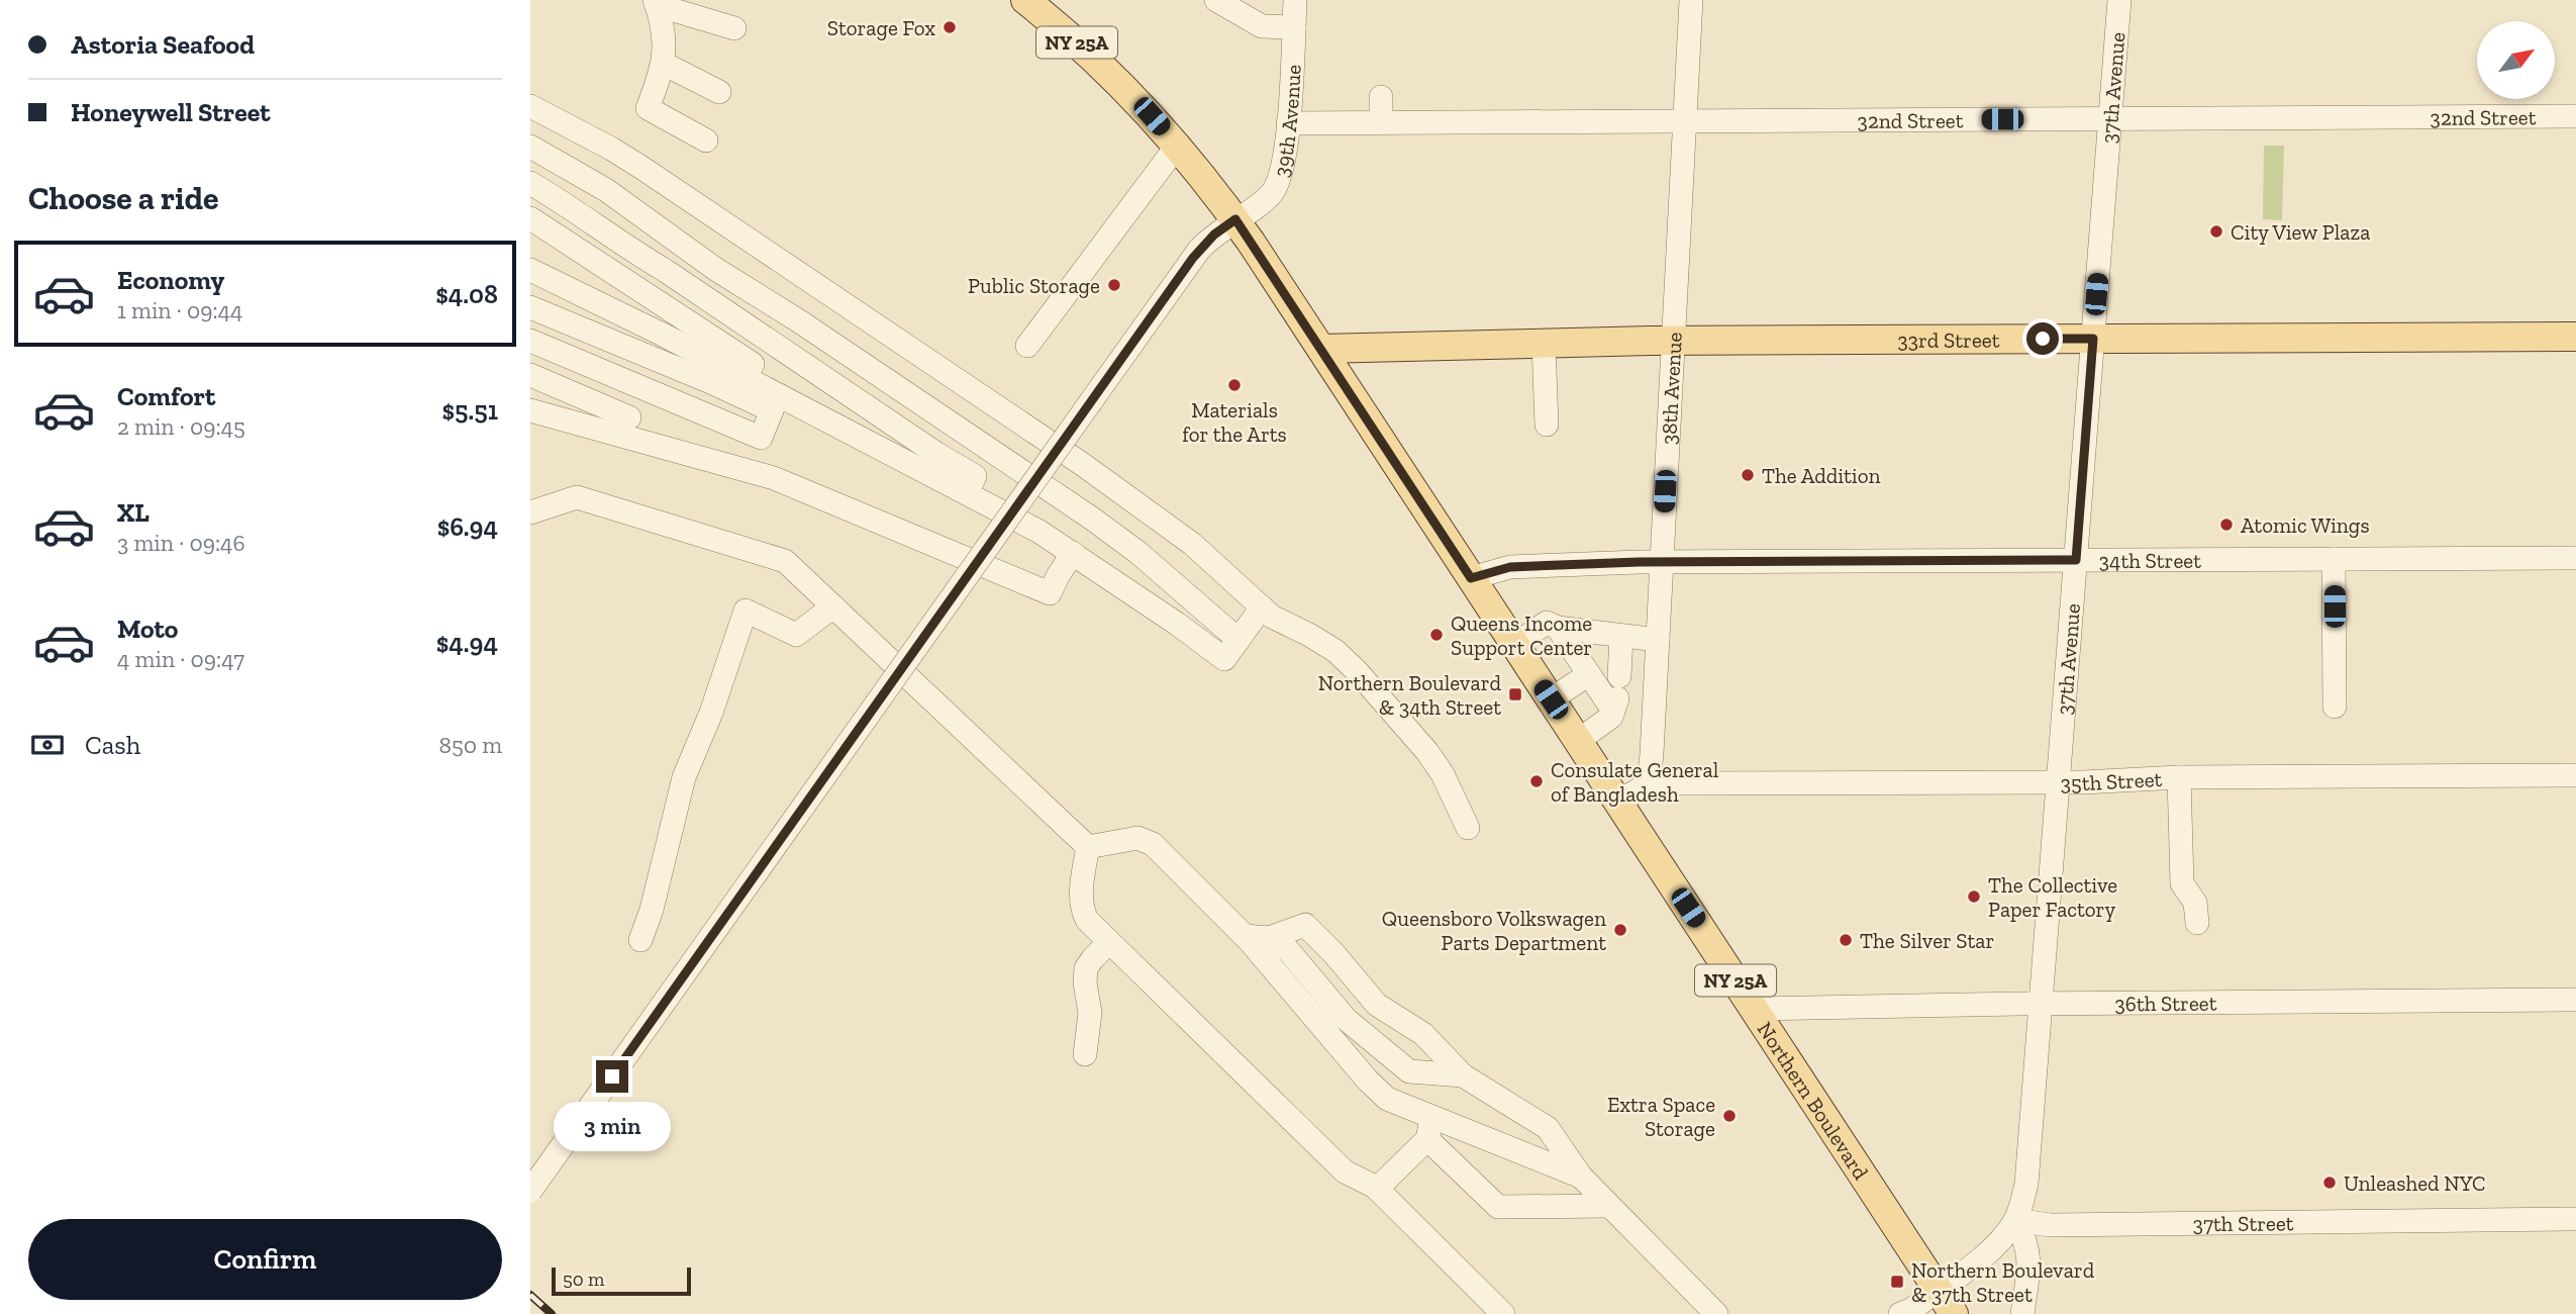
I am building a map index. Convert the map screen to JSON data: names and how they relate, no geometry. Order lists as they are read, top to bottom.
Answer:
{
  "streets": {
    "main road": ["NY 25A", "33rd Street", "Northern Boulevard"],
    "street": [
      "37th Avenue",
      "32nd Street",
      "39th Avenue",
      "38th Avenue",
      "34th Street",
      "35th Street",
      "36th Street",
      "37th Street"
    ]
  },
  "crossings": [
    ["37th Avenue", "32nd Street"],
    ["37th Avenue", "33rd Street"],
    ["37th Avenue", "34th Street"],
    ["37th Avenue", "35th Street"],
    ["37th Avenue", "36th Street"],
    ["37th Avenue", "37th Street"],
    ["32nd Street", "39th Avenue"],
    ["32nd Street", "38th Avenue"],
    ["39th Avenue", "Northern Boulevard"],
    ["33rd Street", "38th Avenue"],
    ["33rd Street", "Northern Boulevard"],
    ["38th Avenue", "34th Street"],
    ["38th Avenue", "35th Street"],
    ["34th Street", "Northern Boulevard"],
    ["36th Street", "Northern Boulevard"]
  ],
  "places": {
    "other": [
      "Storage Fox",
      "City View Plaza",
      "Public Storage",
      "Materials for the Arts",
      "The Addition",
      "Atomic Wings",
      "Queens Income Support Center",
      "Consulate General of Bangladesh",
      "The Collective Paper Factory",
      "Queensboro Volkswagen Parts Department",
      "The Silver Star",
      "Extra Space Storage",
      "Unleashed NYC"
    ],
    "transit": ["Northern Boulevard & 34th Street", "Northern Boulevard & 37th Street"]
  },
  "scale_bar": "50 m",
  "north": "top right",
  "page": {
    "banner": ["Astoria Seafood", "Honeywell Street"],
    "heading": "Choose a ride",
    "list": [
      {
        "name": "Economy",
        "note": "1 min · 09:44",
        "value": "$4.08"
      },
      {
        "name": "Comfort",
        "note": "2 min · 09:45",
        "value": "$5.51"
      },
      {
        "name": "XL",
        "note": "3 min · 09:46",
        "value": "$6.94"
      },
      {
        "name": "Moto",
        "note": "4 min · 09:47",
        "value": "$4.94"
      }
    ],
    "pay": ["Cash", "850 m"],
    "bubble": "3 min",
    "buttons": "Confirm",
    "scale": "50 m"
  }
}
